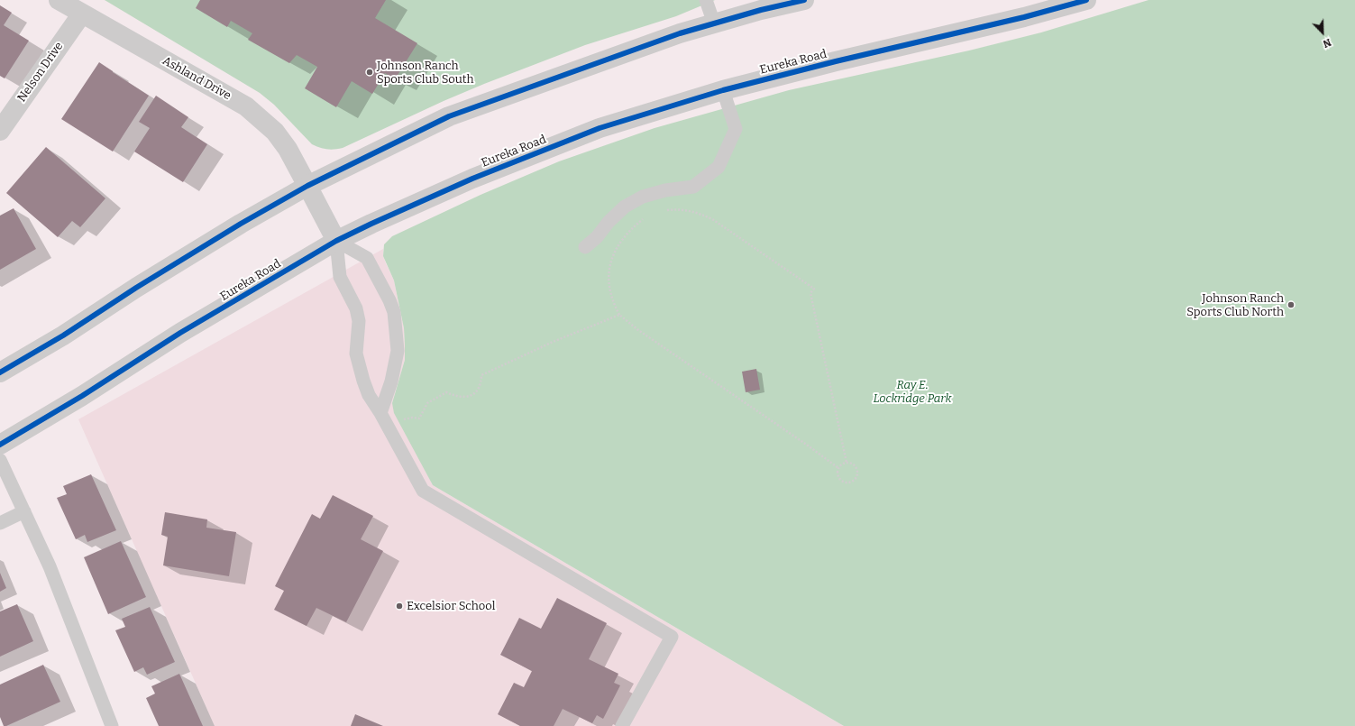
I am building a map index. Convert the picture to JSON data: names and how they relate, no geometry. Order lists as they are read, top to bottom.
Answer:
{
  "streets": {
    "main road": ["Eureka Road", "Nelson Drive", "Ashland Drive"]
  },
  "crossings": [
    ["Eureka Road", "Ashland Drive"],
    ["Nelson Drive", "Ashland Drive"]
  ],
  "parks": ["Ray E. Lockridge Park"],
  "places": ["Johnson Ranch Sports Club South", "Johnson Ranch Sports Club North", "Excelsior School"],
  "north": "bottom right"
}
